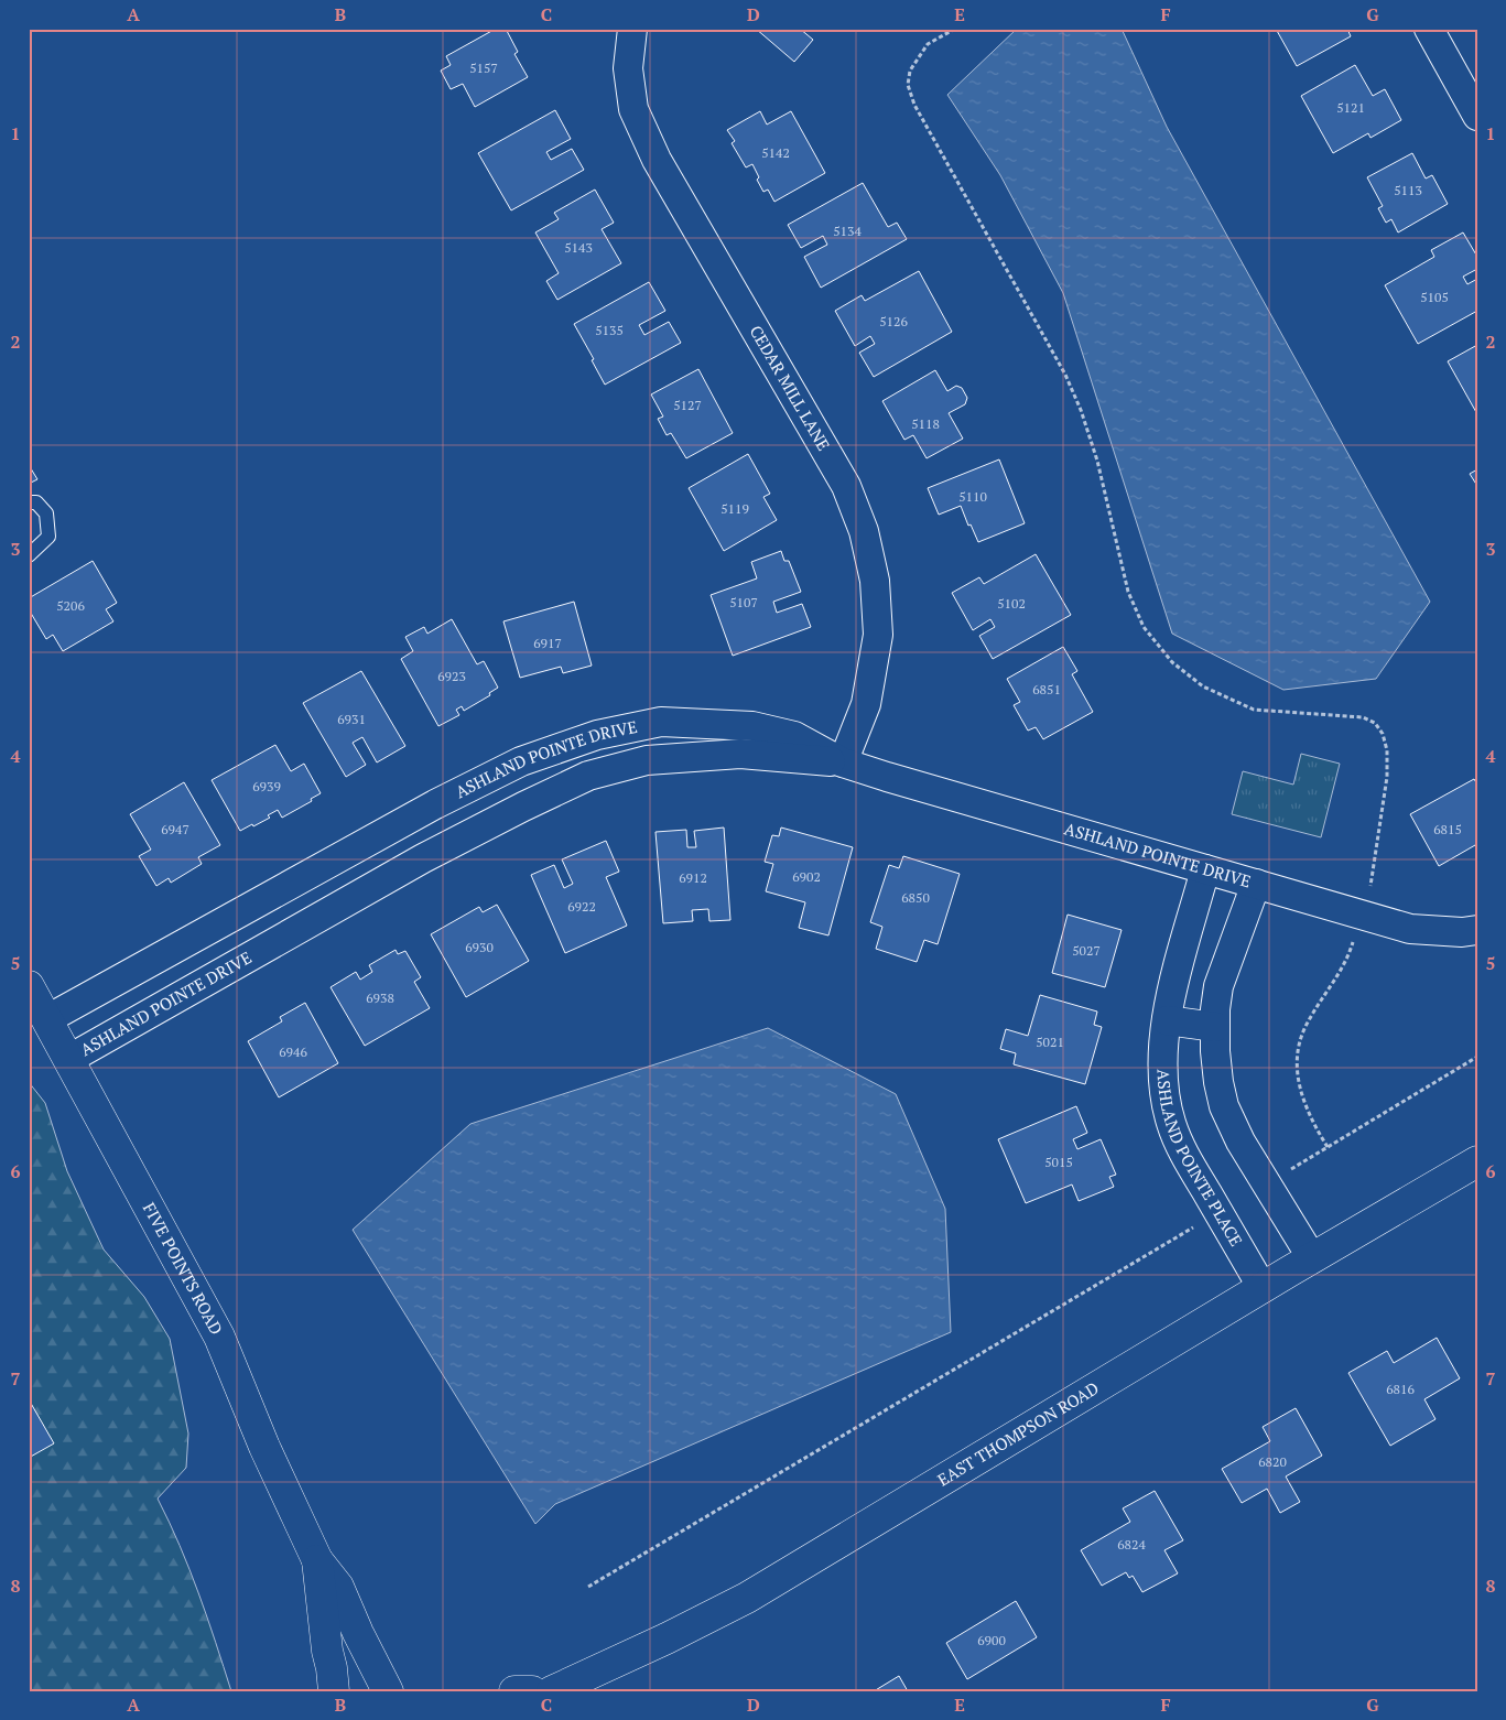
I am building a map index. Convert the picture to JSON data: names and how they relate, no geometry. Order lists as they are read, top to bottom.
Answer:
{
  "streets": {
    "main road": ["FIVE POINTS ROAD", "EAST THOMPSON ROAD"],
    "street": ["CEDAR MILL LANE", "ASHLAND POINTE DRIVE", "ASHLAND POINTE PLACE"]
  },
  "crossings": [
    ["CEDAR MILL LANE", "ASHLAND POINTE DRIVE"],
    ["ASHLAND POINTE DRIVE", "ASHLAND POINTE PLACE"],
    ["ASHLAND POINTE DRIVE", "FIVE POINTS ROAD"],
    ["ASHLAND POINTE PLACE", "EAST THOMPSON ROAD"]
  ],
  "house_numbers": [
    "5157",
    "5121",
    "5142",
    "5113",
    "5134",
    "5143",
    "5105",
    "5126",
    "5135",
    "5127",
    "5118",
    "5110",
    "5119",
    "5107",
    "5102",
    "5206",
    "6917",
    "6923",
    "6851",
    "6931",
    "6939",
    "6947",
    "6815",
    "6902",
    "6912",
    "6850",
    "6922",
    "6930",
    "5027",
    "6938",
    "5021",
    "6946",
    "5015",
    "6816",
    "6820",
    "6824",
    "6900"
  ],
  "grid": {
    "columns": [
      "A",
      "B",
      "C",
      "D",
      "E",
      "F",
      "G"
    ],
    "rows": [
      "1",
      "2",
      "3",
      "4",
      "5",
      "6",
      "7",
      "8"
    ]
  }
}
